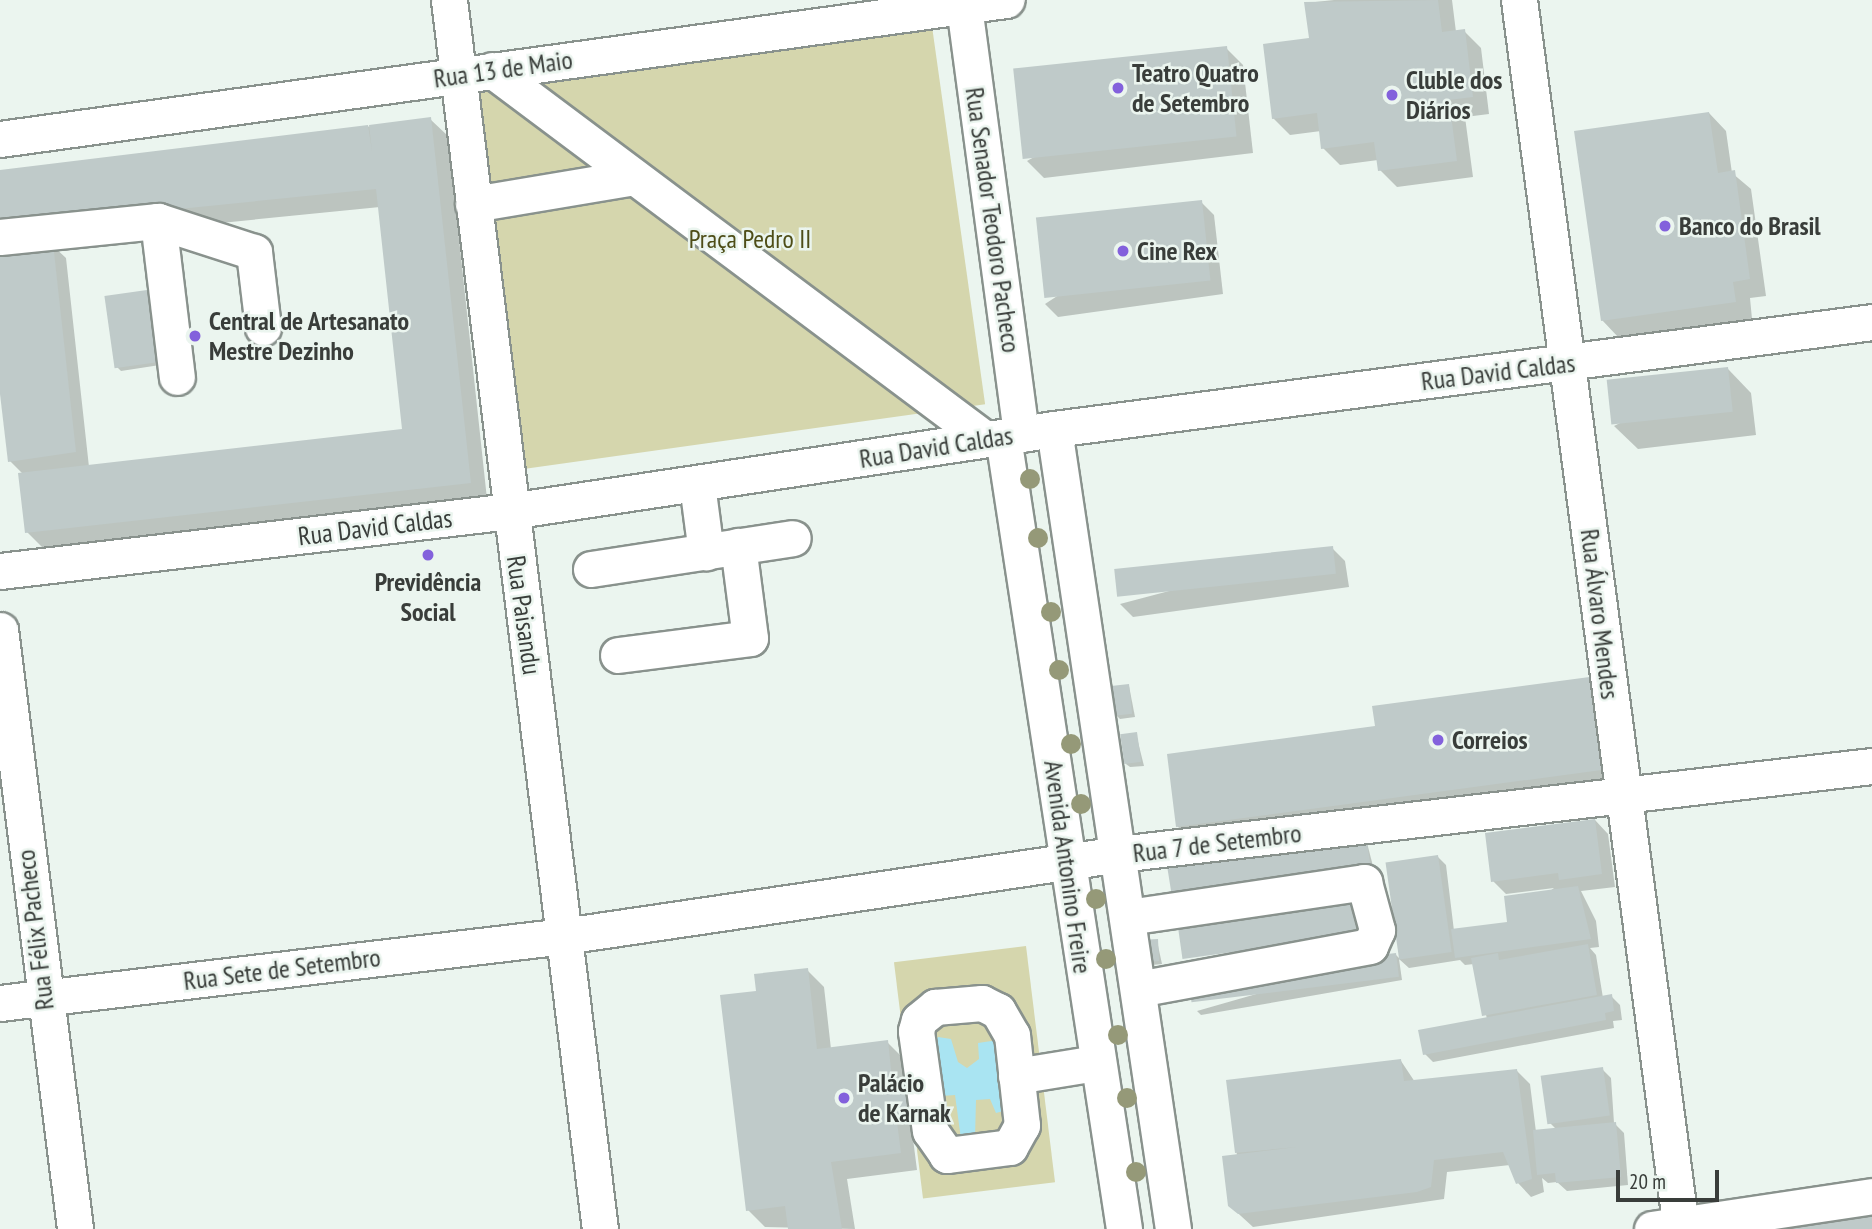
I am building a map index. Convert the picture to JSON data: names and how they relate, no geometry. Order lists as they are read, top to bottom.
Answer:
{
  "streets": {
    "street": [
      "Rua 13 de Maio",
      "Rua Senador Teodoro Pacheco",
      "Rua David Caldas",
      "Rua Álvaro Mendes",
      "Rua Paisandu",
      "Rua 7 de Setembro",
      "Avenida Antonino Freire",
      "Rua Félix Pacheco",
      "Rua Sete de Setembro"
    ]
  },
  "crossings": [
    ["Rua 13 de Maio", "Rua Senador Teodoro Pacheco"],
    ["Rua 13 de Maio", "Rua Paisandu"],
    ["Rua Senador Teodoro Pacheco", "Rua David Caldas"],
    ["Rua Senador Teodoro Pacheco", "Avenida Antonino Freire"],
    ["Rua David Caldas", "Rua Álvaro Mendes"],
    ["Rua David Caldas", "Rua Paisandu"],
    ["Rua David Caldas", "Avenida Antonino Freire"],
    ["Rua Álvaro Mendes", "Rua 7 de Setembro"],
    ["Rua Paisandu", "Rua 7 de Setembro"],
    ["Rua Paisandu", "Rua Sete de Setembro"],
    ["Rua 7 de Setembro", "Avenida Antonino Freire"],
    ["Rua 7 de Setembro", "Rua Sete de Setembro"],
    ["Rua Félix Pacheco", "Rua Sete de Setembro"]
  ],
  "parks": ["Praça Pedro II"],
  "places": [
    "Teatro Quatro de Setembro",
    "Cluble dos Diários",
    "Banco do Brasil",
    "Cine Rex",
    "Central de Artesanato Mestre Dezinho",
    "Previdência Social",
    "Correios",
    "Palácio de Karnak"
  ],
  "scale_bar": "20 m"
}
